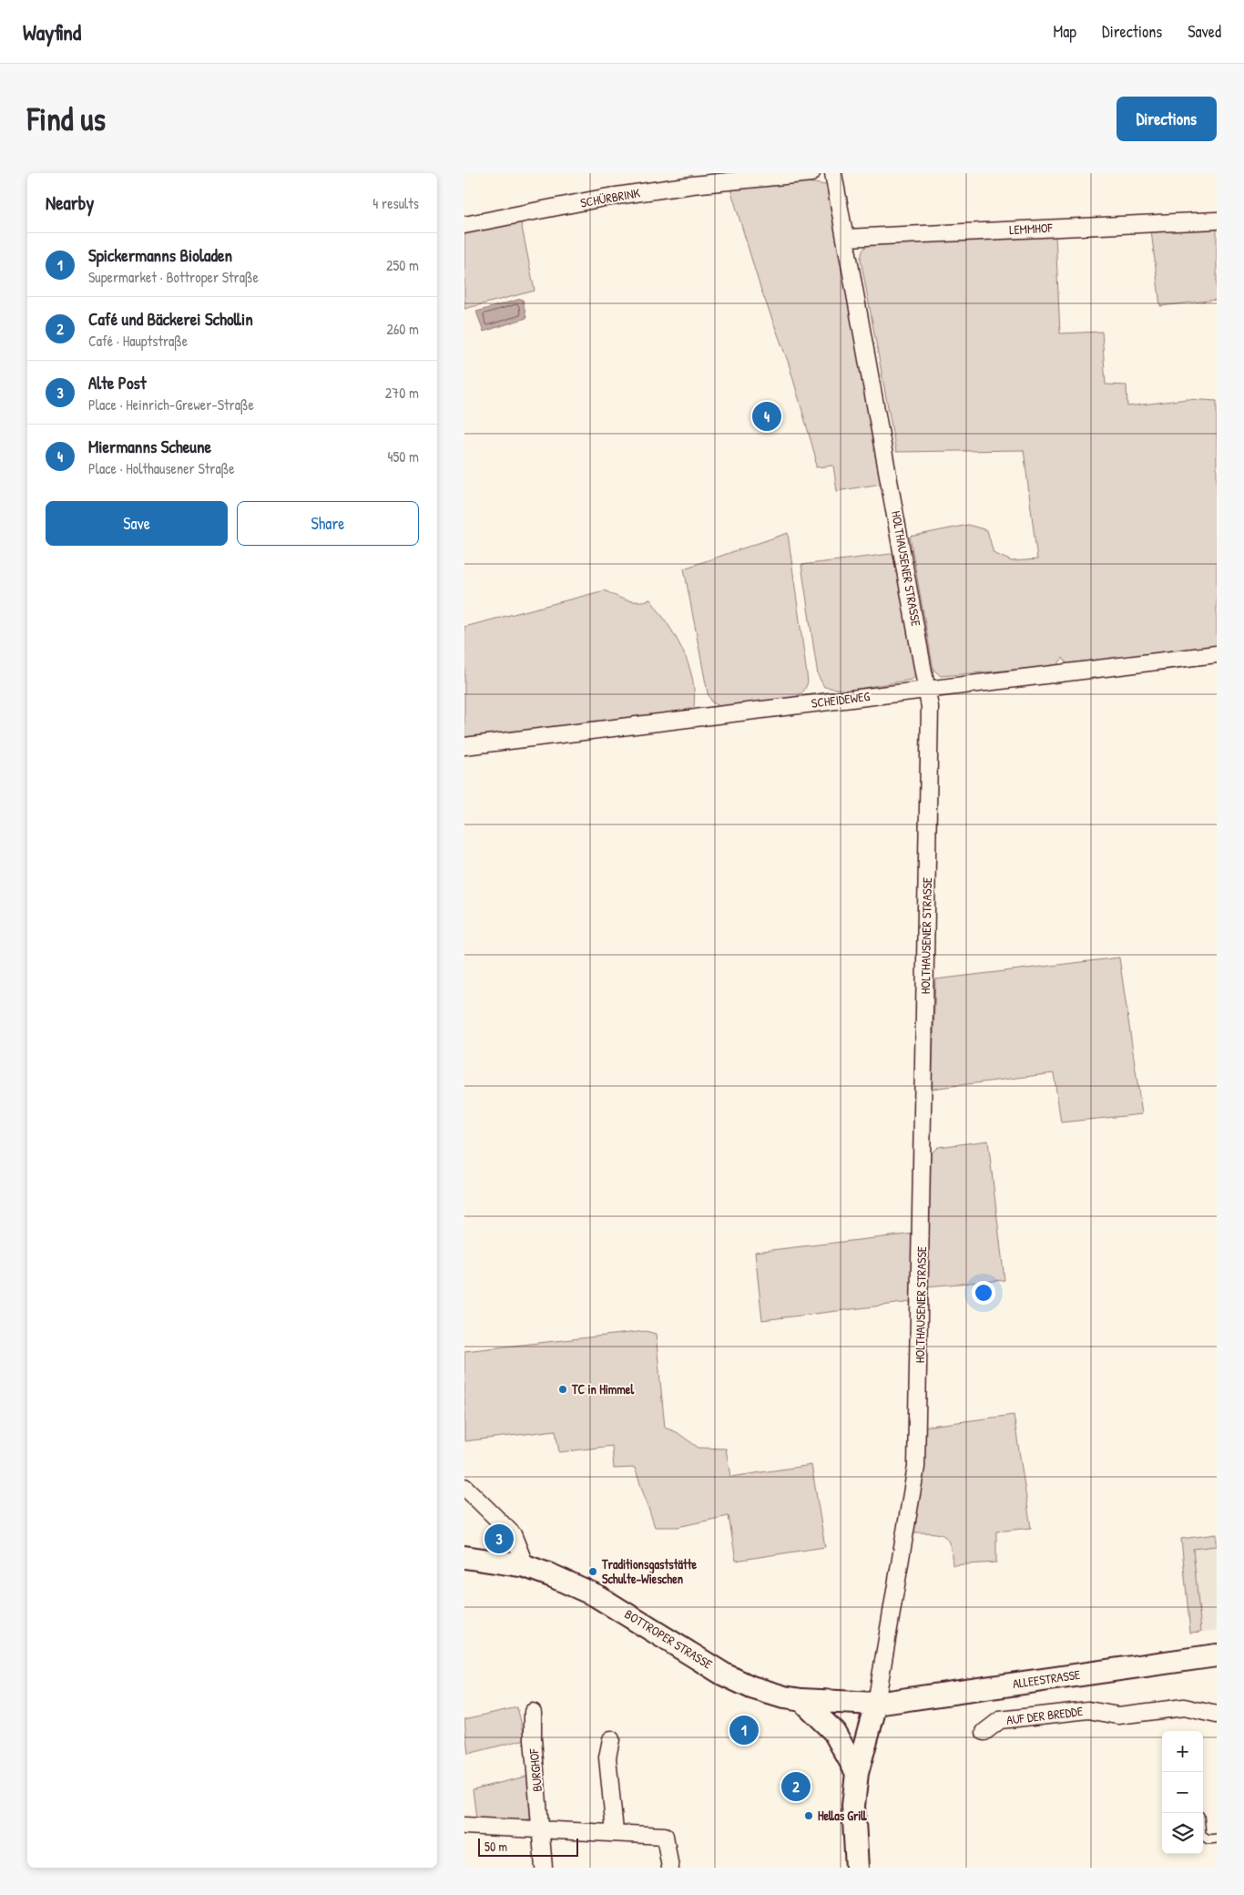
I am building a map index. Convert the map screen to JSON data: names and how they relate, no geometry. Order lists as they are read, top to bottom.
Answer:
{
  "streets": {
    "main road": ["BOTTROPER STRASSE", "ALLEESTRASSE"],
    "street": [
      "SCHÜRBRINK",
      "LEMMHOF",
      "HOLTHAUSENER STRASSE",
      "SCHEIDEWEG",
      "AUF DER BREDDE",
      "BURGHOF"
    ]
  },
  "crossings": [
    ["LEMMHOF", "HOLTHAUSENER STRASSE"],
    ["HOLTHAUSENER STRASSE", "SCHEIDEWEG"],
    ["HOLTHAUSENER STRASSE", "BOTTROPER STRASSE"],
    ["HOLTHAUSENER STRASSE", "ALLEESTRASSE"],
    ["BOTTROPER STRASSE", "ALLEESTRASSE"]
  ],
  "places": ["TC in Himmel", "Traditionsgaststätte Schulte-Wieschen", "Hellas Grill"],
  "scale_bar": "50 m",
  "page": {
    "header": "Wayfind",
    "nav": ["Map", "Directions", "Saved"],
    "buttons": [
      "Directions",
      ["Save", "Share"]
    ],
    "title": "Find us",
    "heading": ["Nearby", "4 results"],
    "list": [
      {
        "mark": "1",
        "name": "Spickermanns Bioladen",
        "note": "Supermarket · Bottroper Straße",
        "value": "250 m"
      },
      {
        "mark": "2",
        "name": "Café und Bäckerei Schollin",
        "note": "Café · Hauptstraße",
        "value": "260 m"
      },
      {
        "mark": "3",
        "name": "Alte Post",
        "note": "Place · Heinrich-Grewer-Straße",
        "value": "270 m"
      },
      {
        "mark": "4",
        "name": "Miermanns Scheune",
        "note": "Place · Holthausener Straße",
        "value": "450 m"
      }
    ],
    "pins": [
      "4",
      "3",
      "1",
      "2"
    ],
    "map_buttons": ["+", "−"],
    "scale": "50 m"
  }
}
